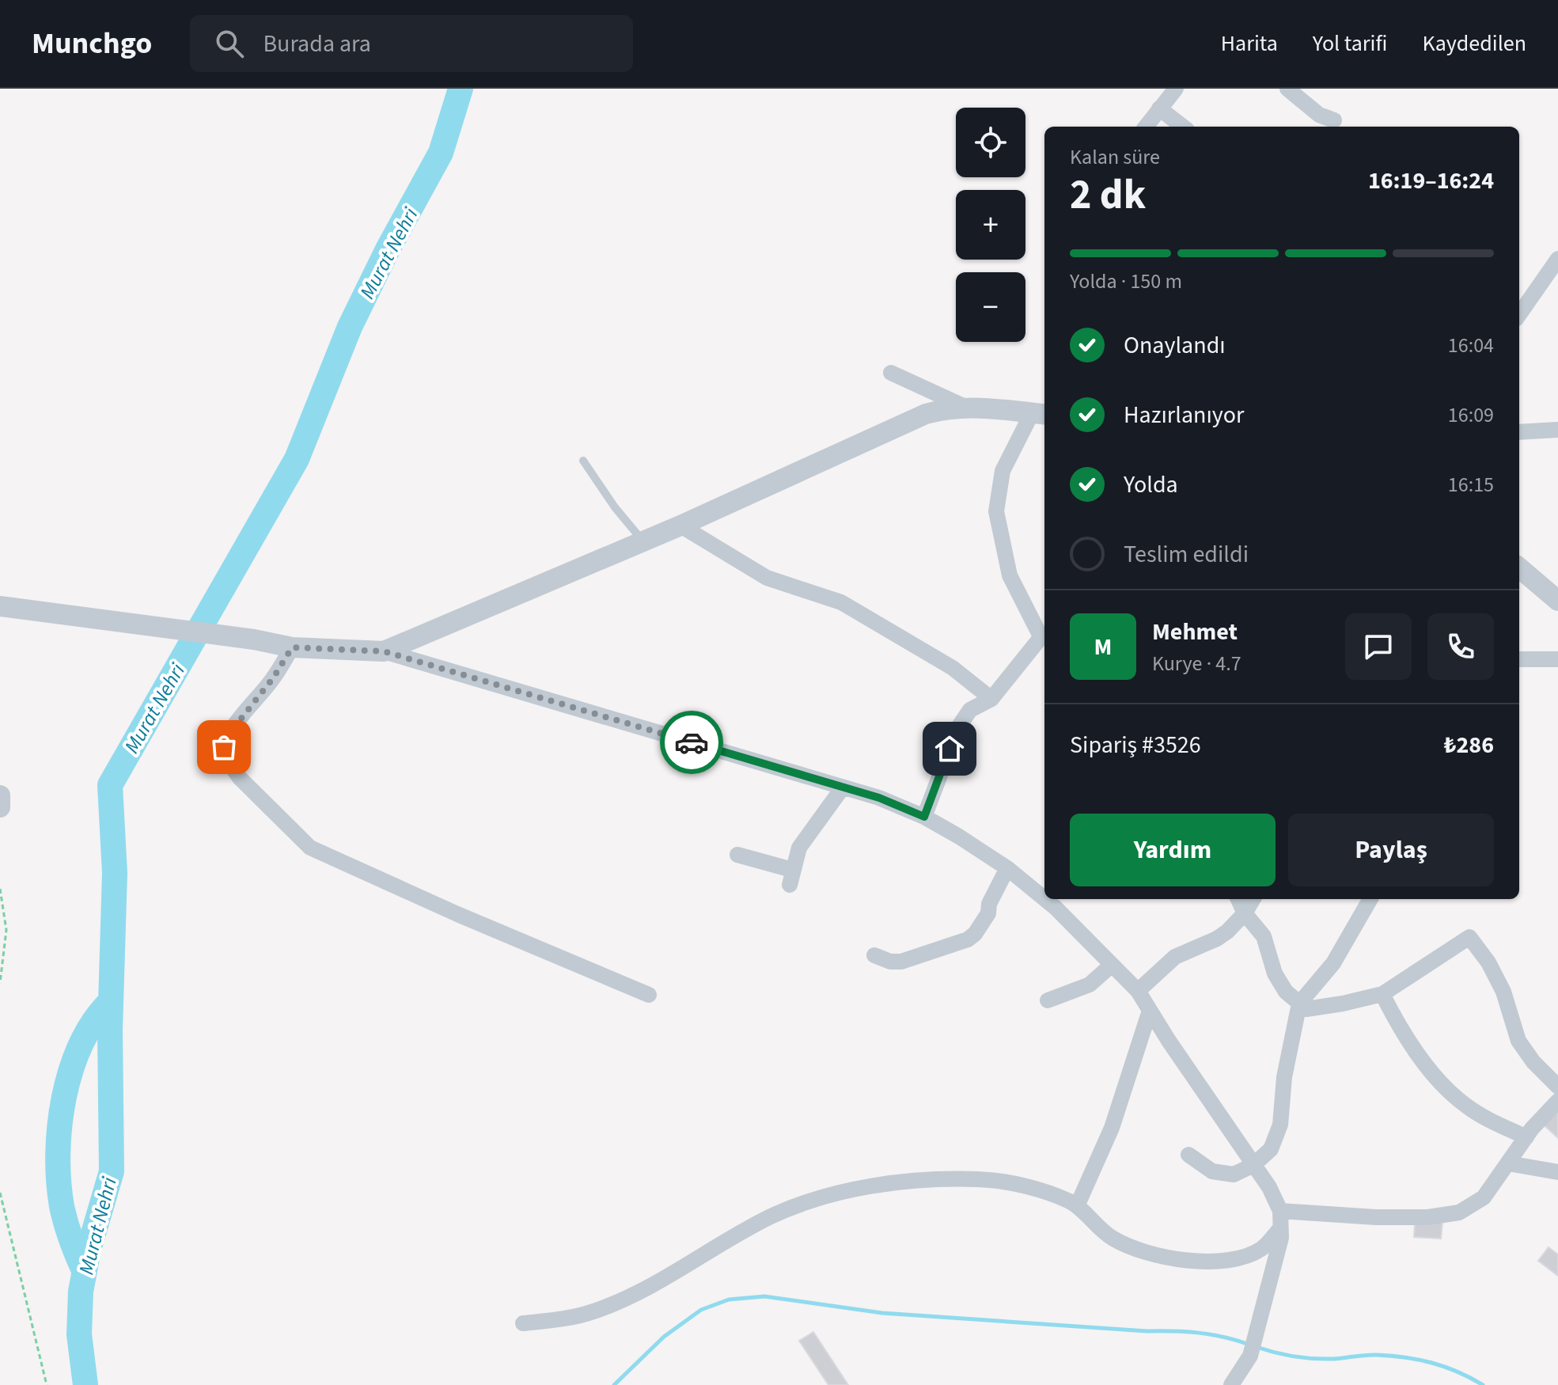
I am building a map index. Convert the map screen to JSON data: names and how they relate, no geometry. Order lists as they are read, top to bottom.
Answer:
{
  "water": ["Murat Nehri"],
  "page": {
    "header": "Munchgo",
    "search": "Burada ara",
    "nav": ["Harita", "Yol tarifi", "Kaydedilen"],
    "map_buttons": ["+", "−"],
    "heading": ["2 dk", "Kalan süre", "16:19–16:24"],
    "panel": [
      "Mehmet",
      "Kurye · 4.7",
      "Sipariş #3526",
      "₺286"
    ],
    "bar": "Yolda · 150 m",
    "list": [
      ["Onaylandı", "16:04"],
      ["Hazırlanıyor", "16:09"],
      ["Yolda", "16:15"],
      "Teslim edildi"
    ],
    "round": "M",
    "buttons": ["Yardım", "Paylaş"]
  }
}
